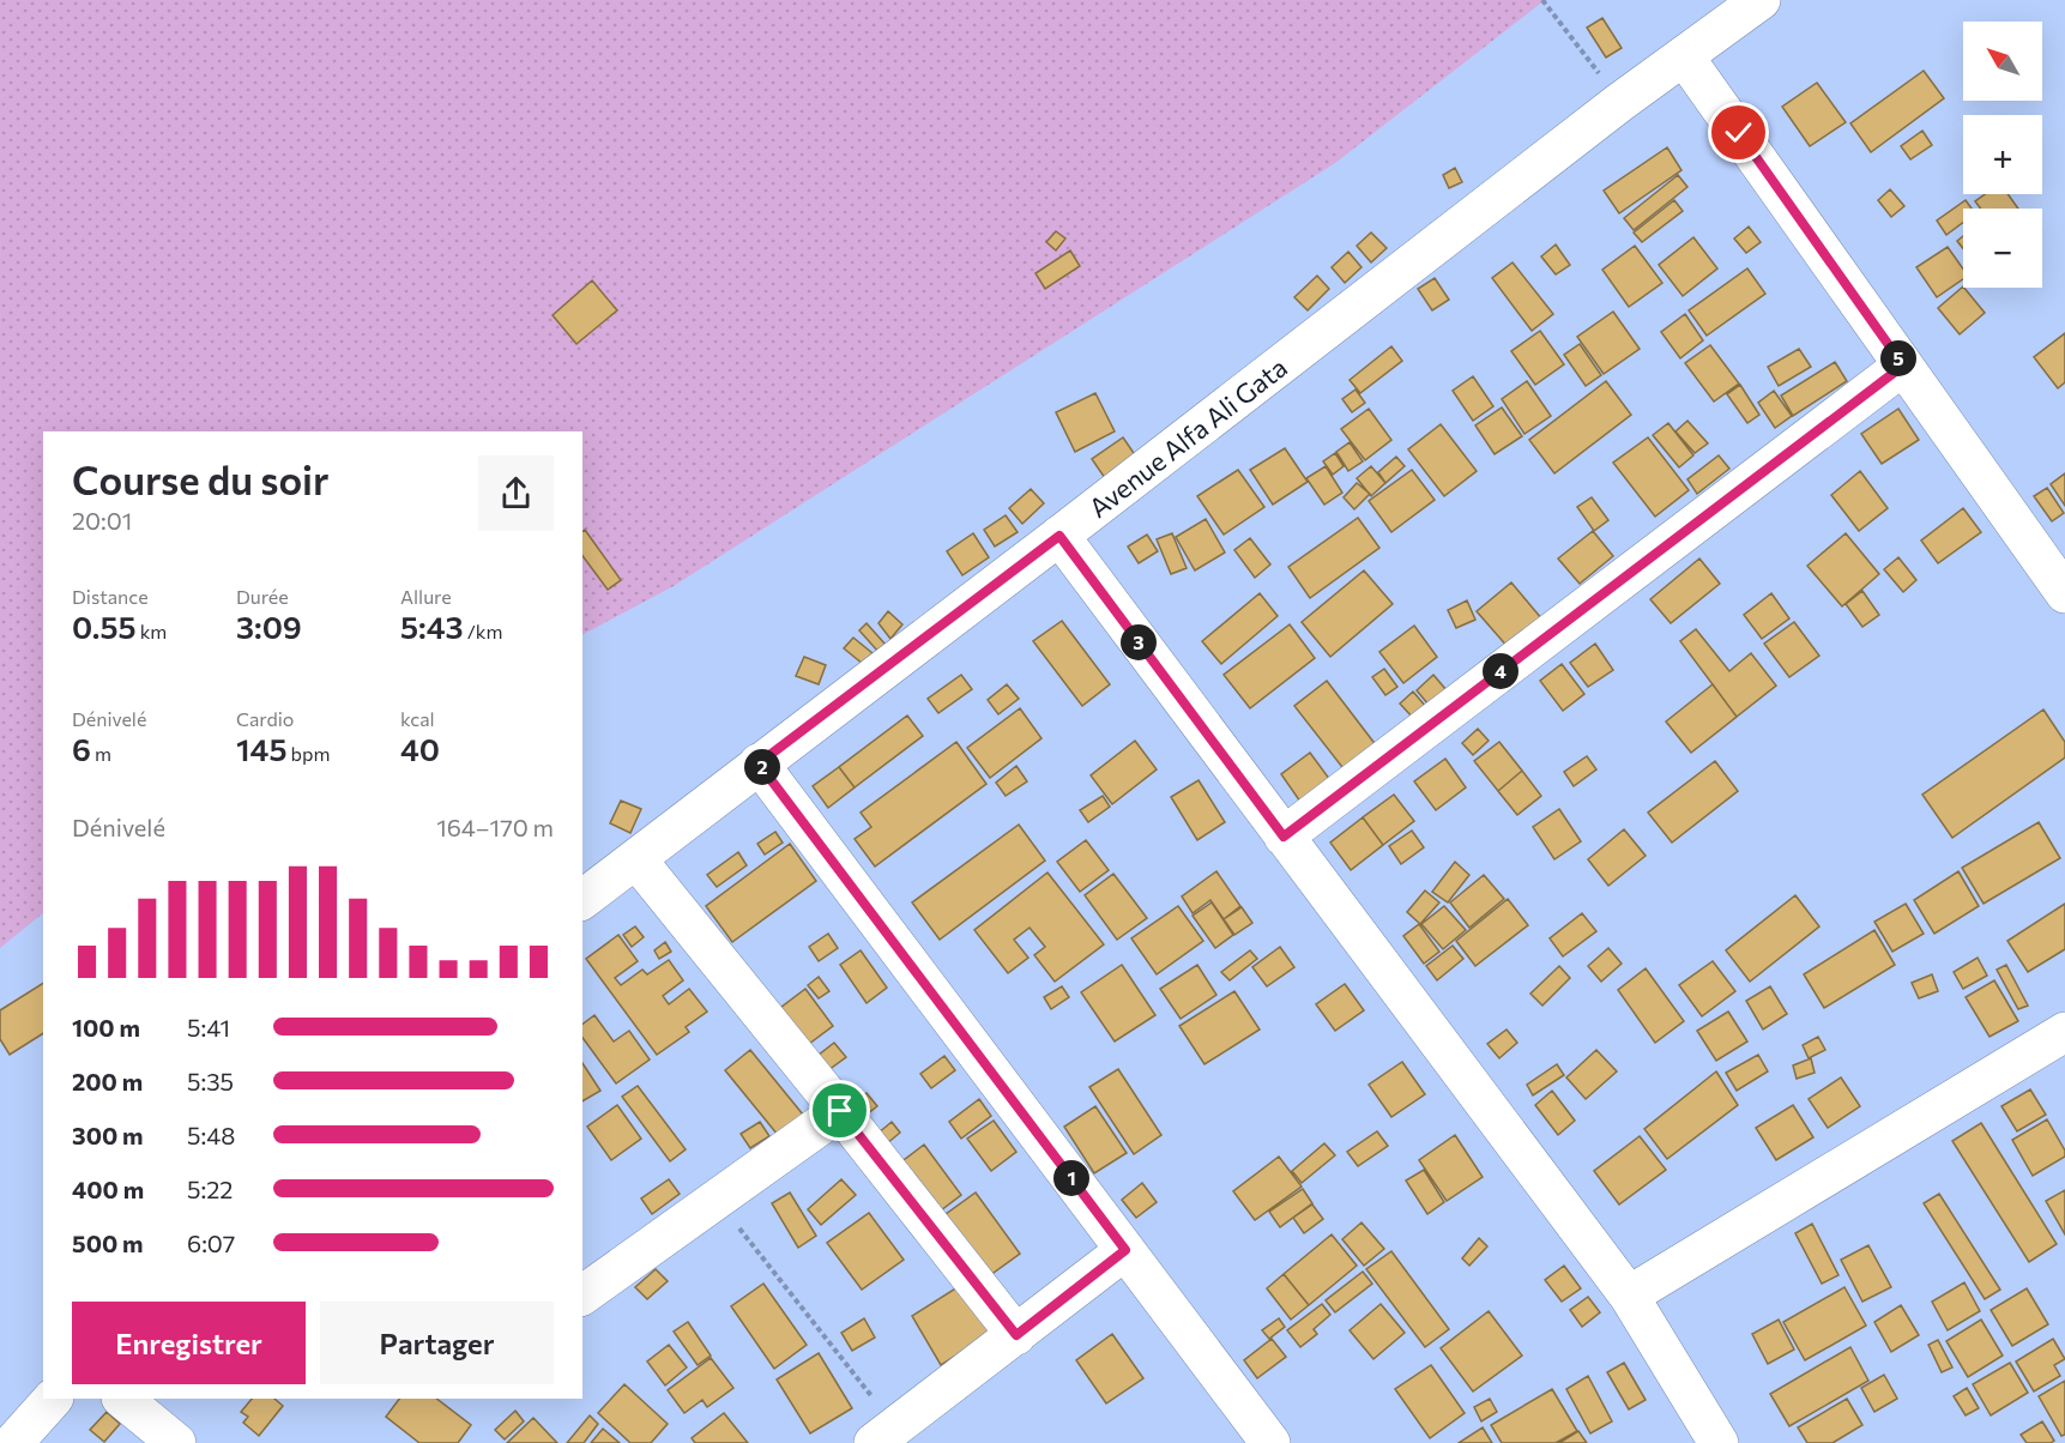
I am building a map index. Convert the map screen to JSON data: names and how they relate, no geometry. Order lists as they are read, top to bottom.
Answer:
{
  "streets": {
    "street": ["Avenue Alfa Ali Gata"]
  },
  "north": "top left",
  "page": {
    "map_buttons": ["+", "−"],
    "pins": [
      "5",
      "3",
      "4",
      "2",
      "1"
    ],
    "heading": ["Course du soir", "20:01"],
    "stats": [
      ["Distance", "0.55 km"],
      ["Durée", "3:09"],
      ["Allure", "5:43 /km"],
      ["Dénivelé", "6 m"],
      ["Cardio", "145 bpm"],
      ["kcal", "40"]
    ],
    "chart": ["Dénivelé", "164–170 m"],
    "list": [
      {
        "name": "100 m",
        "note": "5:41"
      },
      {
        "name": "200 m",
        "note": "5:35"
      },
      {
        "name": "300 m",
        "note": "5:48"
      },
      {
        "name": "400 m",
        "note": "5:22"
      },
      {
        "name": "500 m",
        "note": "6:07"
      }
    ],
    "buttons": ["Enregistrer", "Partager"]
  }
}
